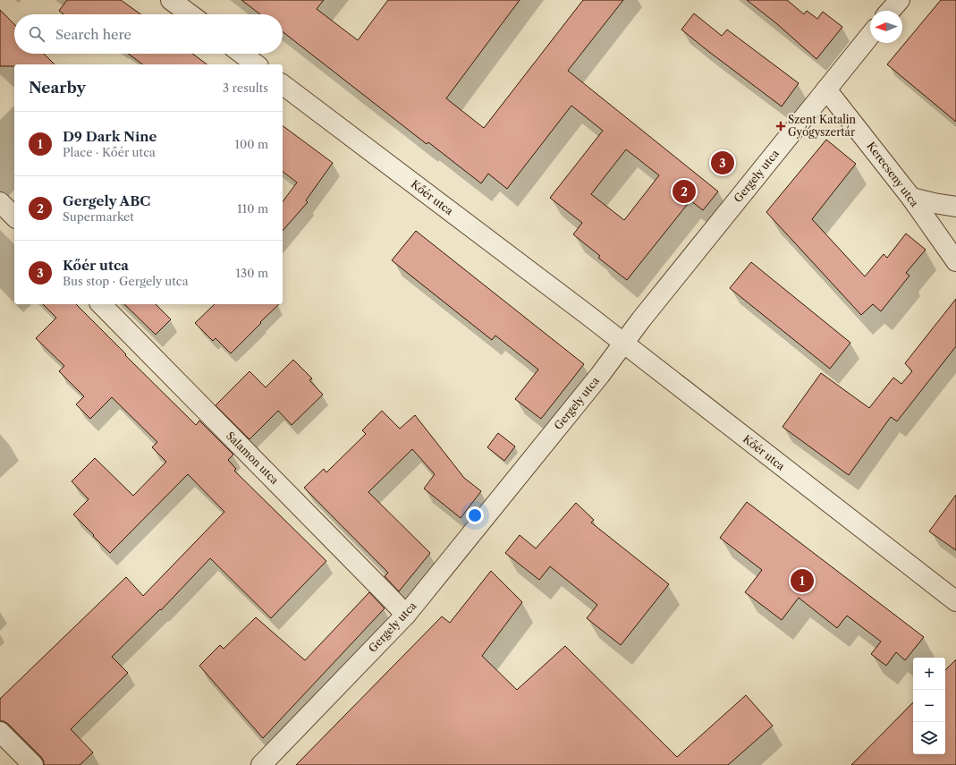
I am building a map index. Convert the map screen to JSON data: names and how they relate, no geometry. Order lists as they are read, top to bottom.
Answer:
{
  "streets": {
    "street": [
      "Kerecseny utca",
      "Gergely utca",
      "Kőér utca",
      "Salamon utca"
    ]
  },
  "crossings": [
    ["Kerecseny utca", "Gergely utca"],
    ["Gergely utca", "Kőér utca"],
    ["Gergely utca", "Salamon utca"]
  ],
  "places": {
    "health": ["Szent Katalin Gyógyszertár"]
  },
  "north": "left",
  "page": {
    "search": "Search here",
    "heading": ["Nearby", "3 results"],
    "list": [
      {
        "mark": "1",
        "name": "D9 Dark Nine",
        "note": "Place · Kőér utca",
        "value": "100 m"
      },
      {
        "mark": "2",
        "name": "Gergely ABC",
        "note": "Supermarket",
        "value": "110 m"
      },
      {
        "mark": "3",
        "name": "Kőér utca",
        "note": "Bus stop · Gergely utca",
        "value": "130 m"
      }
    ],
    "pins": ["3", "2", "1"],
    "map_buttons": ["+", "−"]
  }
}
